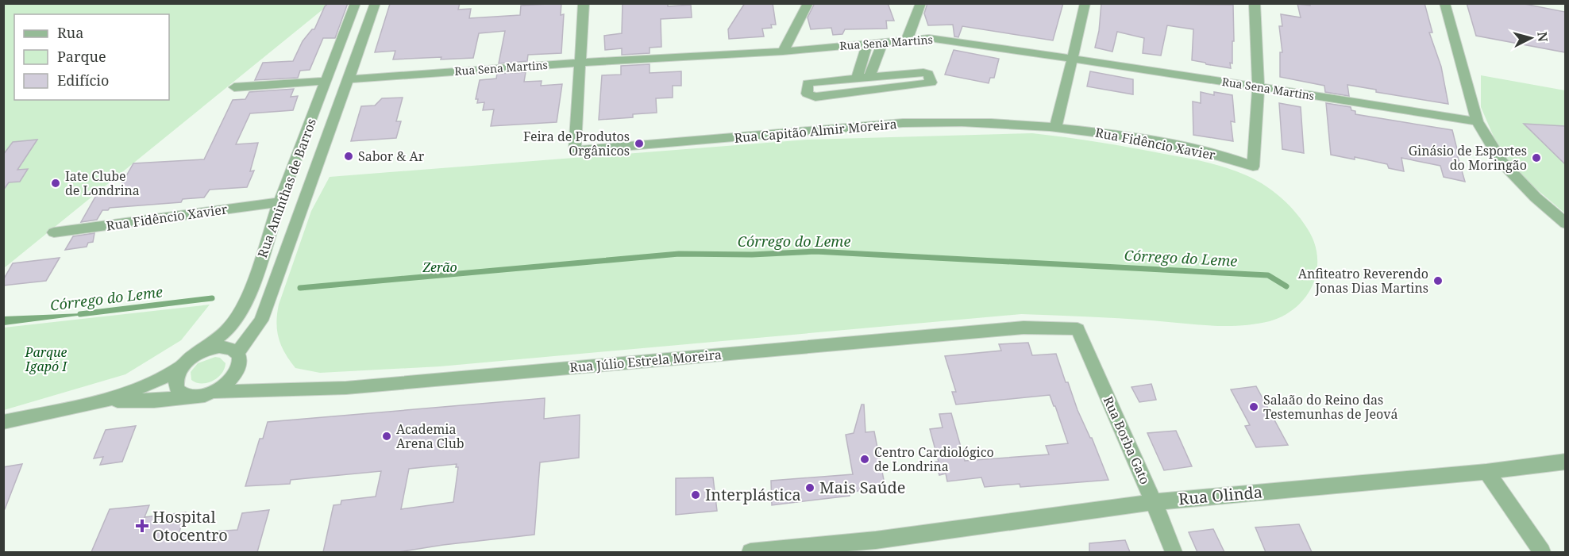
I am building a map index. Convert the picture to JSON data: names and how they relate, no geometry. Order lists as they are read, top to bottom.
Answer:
{
  "streets": {
    "street": [
      "Rua Sena Martins",
      "Rua Capitão Almir Moreira",
      "Rua Fidêncio Xavier",
      "Rua Aminthas de Barros",
      "Rua Júlio Estrela Moreira",
      "Rua Borba Gato",
      "Rua Olinda"
    ]
  },
  "crossings": [
    ["Rua Sena Martins", "Rua Capitão Almir Moreira"],
    ["Rua Sena Martins", "Rua Fidêncio Xavier"],
    ["Rua Sena Martins", "Rua Aminthas de Barros"],
    ["Rua Capitão Almir Moreira", "Rua Fidêncio Xavier"],
    ["Rua Fidêncio Xavier", "Rua Aminthas de Barros"],
    ["Rua Aminthas de Barros", "Rua Júlio Estrela Moreira"],
    ["Rua Júlio Estrela Moreira", "Rua Borba Gato"],
    ["Rua Borba Gato", "Rua Olinda"]
  ],
  "water": ["Córrego do Leme"],
  "parks": ["Zerão", "Parque Igapó I"],
  "places": {
    "other": [
      "Feira de Produtos Orgânicos",
      "Sabor & Ar",
      "Ginásio de Esportes do Moringão",
      "Iate Clube de Londrina",
      "Anfiteatro Reverendo Jonas Dias Martins",
      "Salaão do Reino das Testemunhas de Jeová",
      "Academia Arena Club",
      "Centro Cardiológico de Londrina",
      "Mais Saúde",
      "Interplástica"
    ],
    "health": ["Hospital Otocentro"]
  },
  "legend": ["Rua", "Parque", "Edifício"],
  "north": "right"
}
